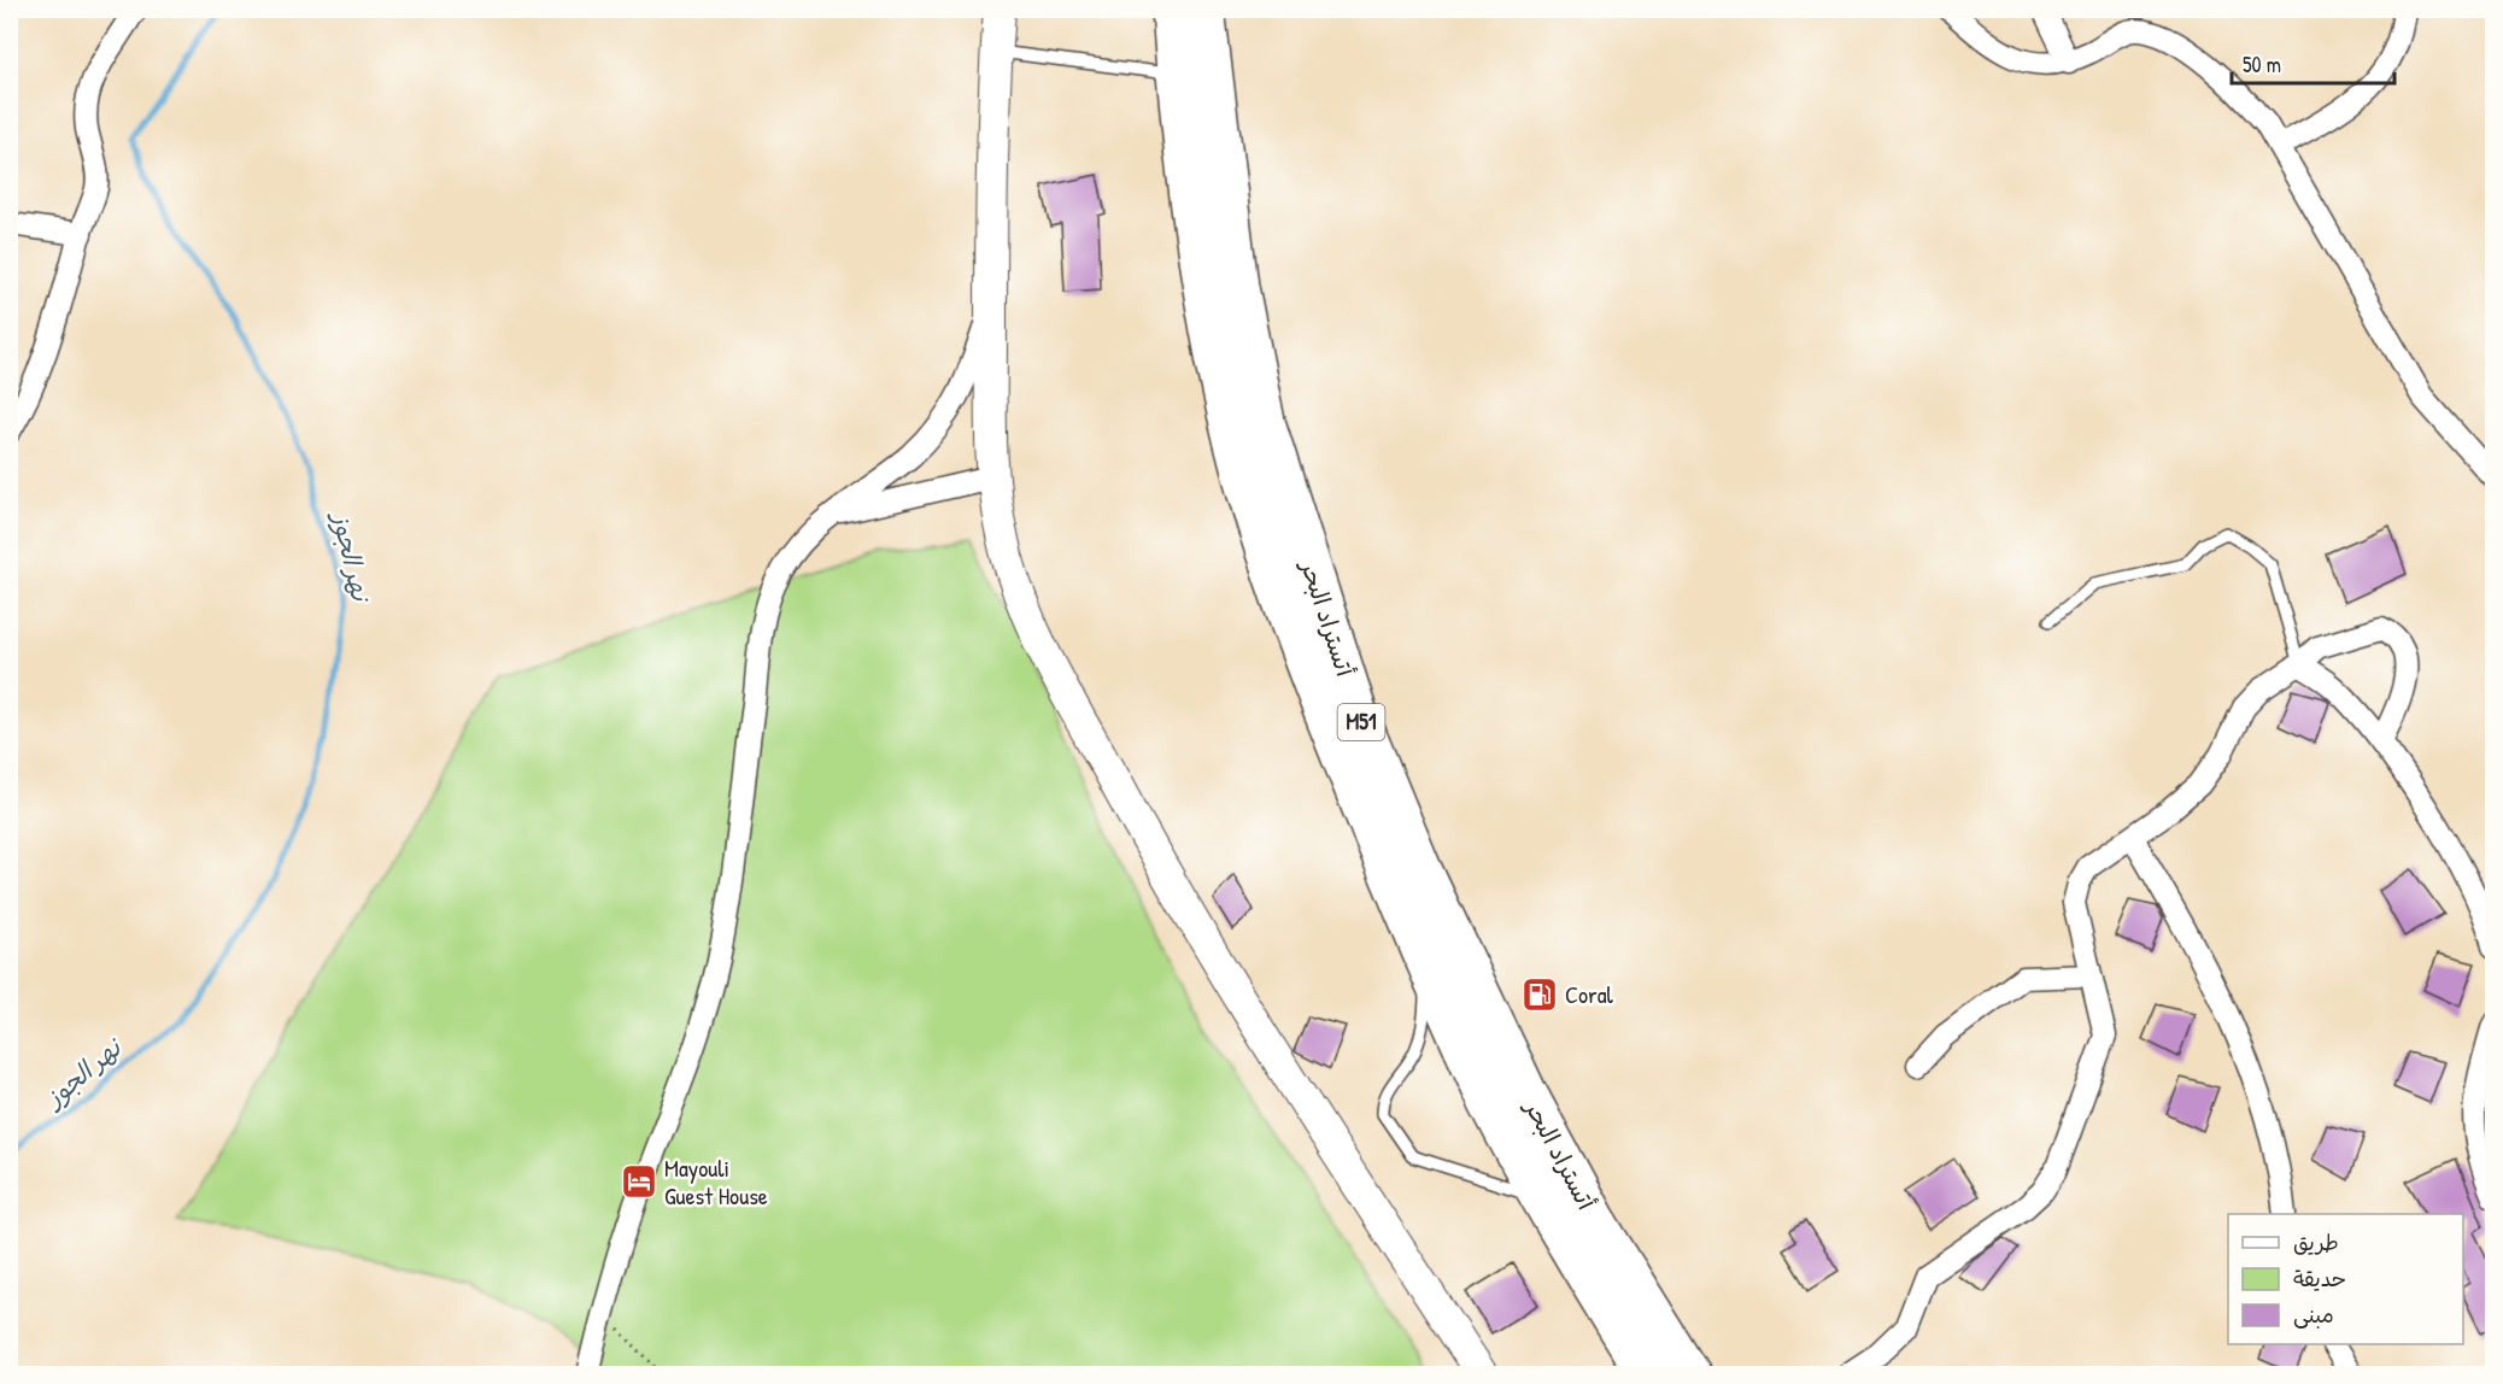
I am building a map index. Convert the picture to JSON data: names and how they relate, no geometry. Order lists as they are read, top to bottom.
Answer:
{
  "streets": {
    "highway": ["أتستراد البحر", "M51"]
  },
  "water": ["نهر الجوز"],
  "places": {
    "fuel station": ["Coral"],
    "hotel": ["Mayouli Guest House"]
  },
  "legend": ["طريق", "حديقة", "مبنى"],
  "scale_bar": "50 m"
}
